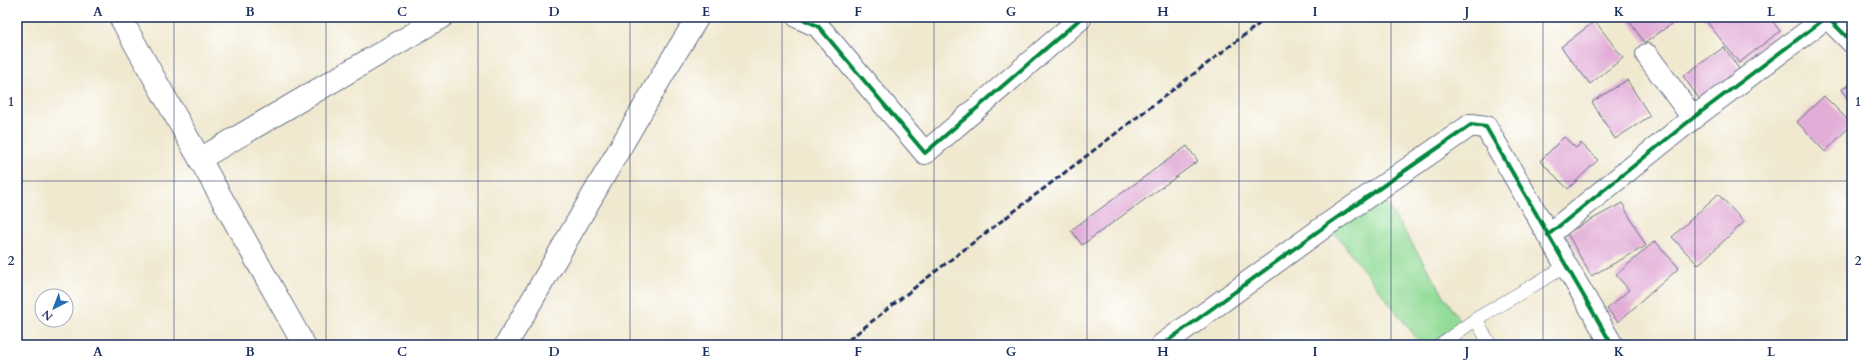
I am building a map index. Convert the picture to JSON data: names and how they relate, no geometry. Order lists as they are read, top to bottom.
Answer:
{
  "north": "bottom left",
  "grid": {
    "columns": [
      "A",
      "B",
      "C",
      "D",
      "E",
      "F",
      "G",
      "H",
      "I",
      "J",
      "K",
      "L"
    ],
    "rows": ["1", "2"]
  }
}
